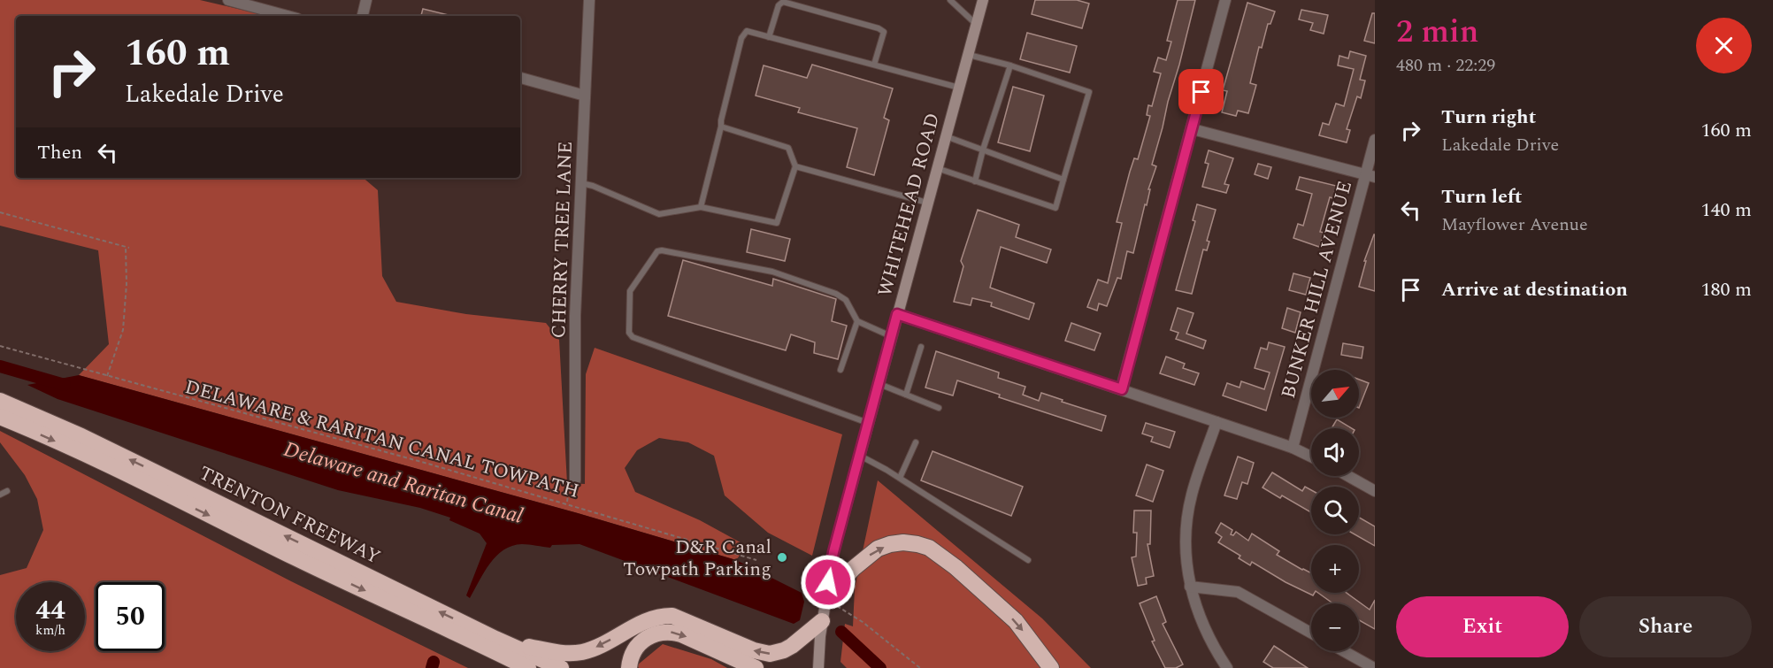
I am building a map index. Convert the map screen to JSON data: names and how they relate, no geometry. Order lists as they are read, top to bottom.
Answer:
{
  "streets": {
    "highway": ["TRENTON FREEWAY"],
    "main road": ["WHITEHEAD ROAD"],
    "street": ["CHERRY TREE LANE", "BUNKER HILL AVENUE"],
    "path": ["DELAWARE & RARITAN CANAL TOWPATH"]
  },
  "water": ["Delaware and Raritan Canal"],
  "places": ["D&R Canal Towpath Parking"],
  "north": "top right",
  "page": {
    "heading": ["2 min", "480 m · 22:29"],
    "turn": ["160 m", "Lakedale Drive"],
    "list": [
      {
        "name": "Turn right",
        "note": "Lakedale Drive",
        "value": "160 m"
      },
      {
        "name": "Turn left",
        "note": "Mayflower Avenue",
        "value": "140 m"
      },
      {
        "name": "Arrive at destination",
        "value": "180 m"
      }
    ],
    "then": "Then",
    "map_buttons": ["+", "−"],
    "speed": "44 km/h",
    "limit": "50",
    "buttons": ["Exit", "Share"]
  }
}
